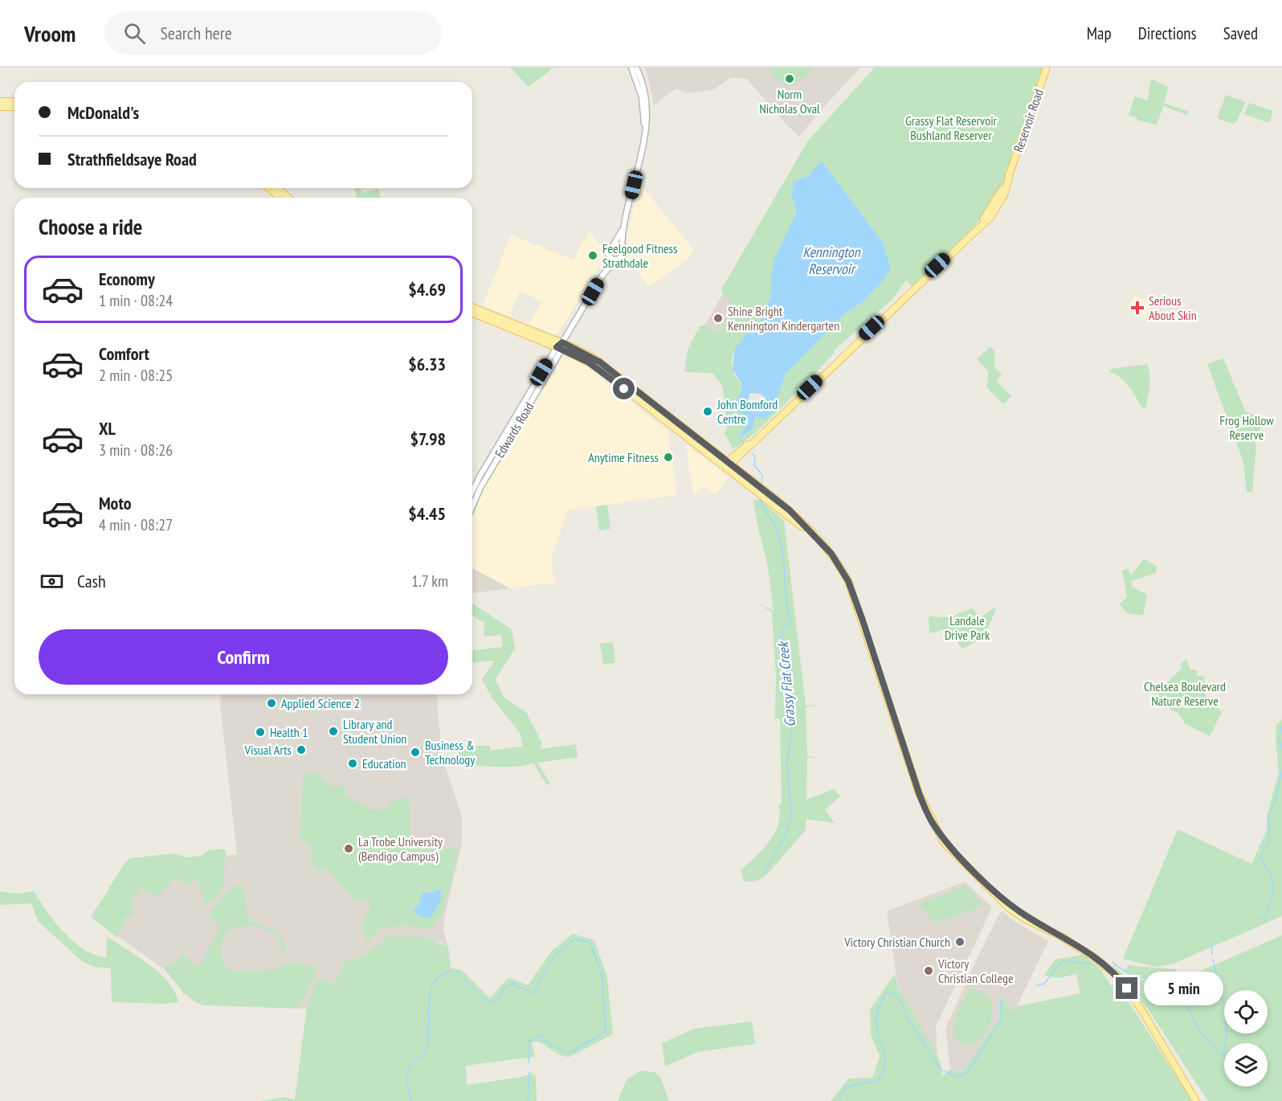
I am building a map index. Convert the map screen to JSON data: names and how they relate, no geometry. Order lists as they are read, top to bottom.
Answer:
{
  "streets": {
    "main road": ["Reservoir Road"],
    "street": ["Edwards Road"]
  },
  "water": ["Kennington Reservoir", "Grassy Flat Creek"],
  "parks": [
    "Grassy Flat Reservoir Bushland Reserver",
    "Frog Hollow Reserve",
    "Landale Drive Park",
    "Chelsea Boulevard Nature Reserve"
  ],
  "places": {
    "other": [
      "Norm Nicholas Oval",
      "Feelgood Fitness Strathdale",
      "Shine Bright Kennington Kindergarten",
      "John Bomford Centre",
      "Anytime Fitness",
      "Applied Science 2",
      "Library and Student Union",
      "Health 1",
      "Visual Arts",
      "Business & Technology",
      "Education",
      "La Trobe University (Bendigo Campus)",
      "Victory Christian Church",
      "Victory Christian College"
    ],
    "health": ["Serious About Skin"]
  },
  "page": {
    "header": "Vroom",
    "search": "Search here",
    "nav": ["Map", "Directions", "Saved"],
    "banner": ["McDonald's", "Strathfieldsaye Road"],
    "heading": "Choose a ride",
    "list": [
      {
        "name": "Economy",
        "note": "1 min · 08:24",
        "value": "$4.69"
      },
      {
        "name": "Comfort",
        "note": "2 min · 08:25",
        "value": "$6.33"
      },
      {
        "name": "XL",
        "note": "3 min · 08:26",
        "value": "$7.98"
      },
      {
        "name": "Moto",
        "note": "4 min · 08:27",
        "value": "$4.45"
      }
    ],
    "pay": ["Cash", "1.7 km"],
    "buttons": "Confirm",
    "bubble": "5 min"
  }
}
